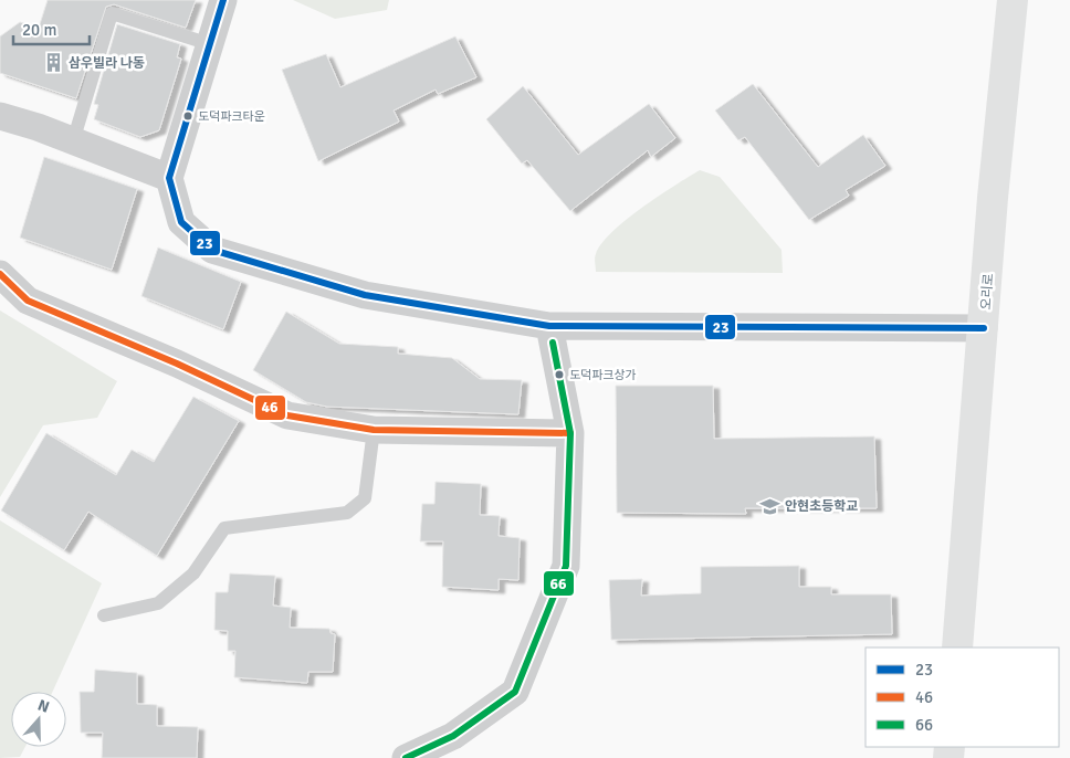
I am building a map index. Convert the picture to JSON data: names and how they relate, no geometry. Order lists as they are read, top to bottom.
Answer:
{
  "streets": {
    "main road": ["오리로"]
  },
  "places": {
    "building": ["삼우빌라 나동"],
    "other": ["도덕파크타운", "도덕파크상가"],
    "school or university": ["안현초등학교"]
  },
  "lines": ["transit line 23", "transit line 46", "transit line 66"],
  "legend": ["23", "46", "66"],
  "scale_bar": "20 m",
  "north": "top"
}
